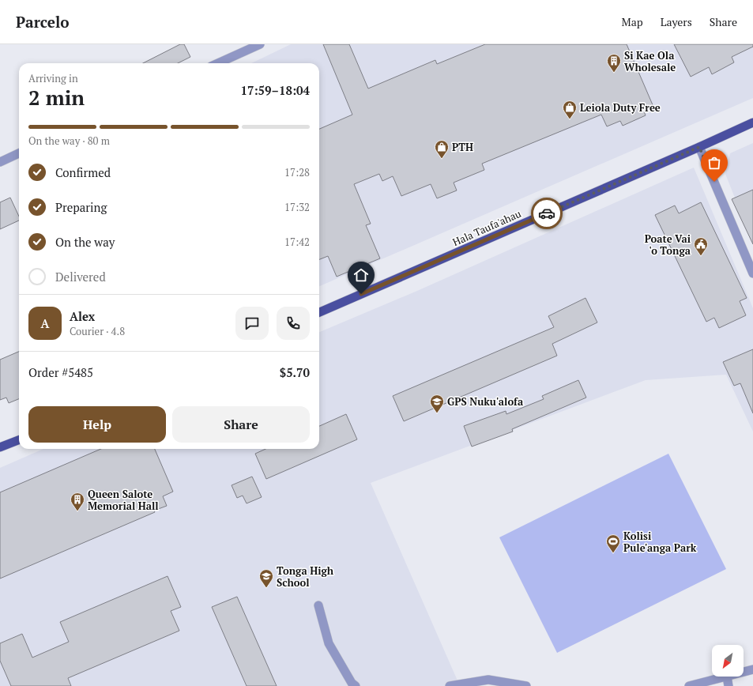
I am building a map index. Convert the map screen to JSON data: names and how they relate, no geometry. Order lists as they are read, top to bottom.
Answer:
{
  "streets": {
    "main road": ["Hala Taufa'ahau"]
  },
  "places": {
    "building": ["Si Kae Ola Wholesale", "Queen Salote Memorial Hall"],
    "shop": ["Leiola Duty Free", "PTH"],
    "public building": ["Poate Vai 'o Tonga"],
    "school or university": ["GPS Nuku'alofa", "Tonga High School"],
    "sports": ["Kolisi Pule'anga Park"]
  },
  "north": "bottom left",
  "page": {
    "header": "Parcelo",
    "nav": ["Map", "Layers", "Share"],
    "heading": ["2 min", "Arriving in", "17:59–18:04"],
    "panel": [
      "Alex",
      "Courier · 4.8",
      "Order #5485",
      "$5.70"
    ],
    "bar": "On the way · 80 m",
    "list": [
      ["Confirmed", "17:28"],
      ["Preparing", "17:32"],
      ["On the way", "17:42"],
      "Delivered"
    ],
    "round": "A",
    "buttons": ["Help", "Share"]
  }
}
